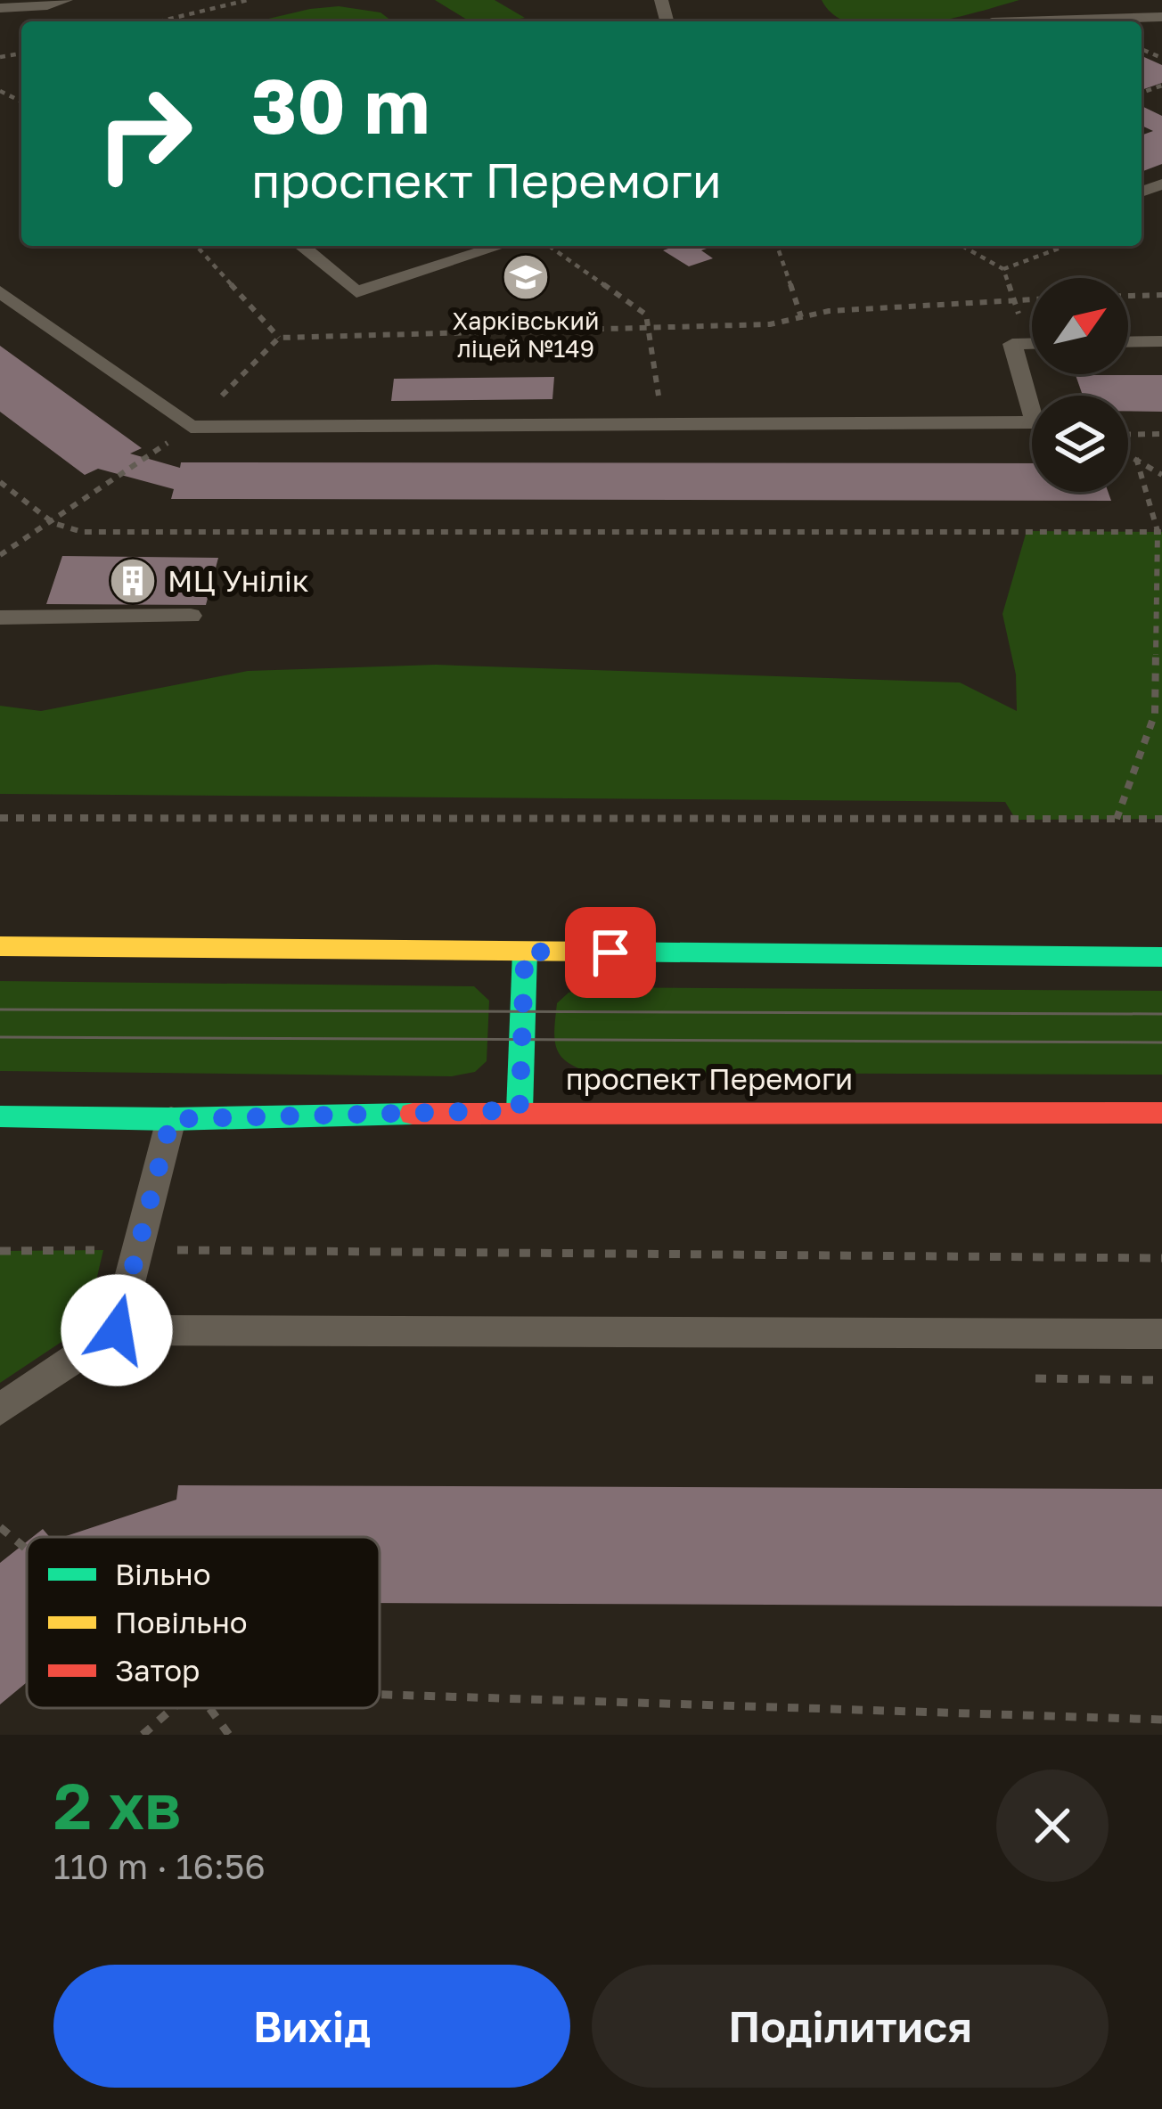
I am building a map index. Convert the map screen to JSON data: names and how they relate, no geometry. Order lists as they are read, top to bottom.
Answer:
{
  "streets": {
    "main road": ["проспект Перемоги"]
  },
  "places": {
    "school or university": ["Харківський ліцей №149"],
    "building": ["МЦ Унілік"]
  },
  "legend": ["Вільно", "Повільно", "Затор"],
  "north": "top right",
  "page": {
    "turn": ["30 m", "проспект Перемоги"],
    "heading": ["2 хв", "110 m · 16:56"],
    "buttons": ["Вихід", "Поділитися"]
  }
}
